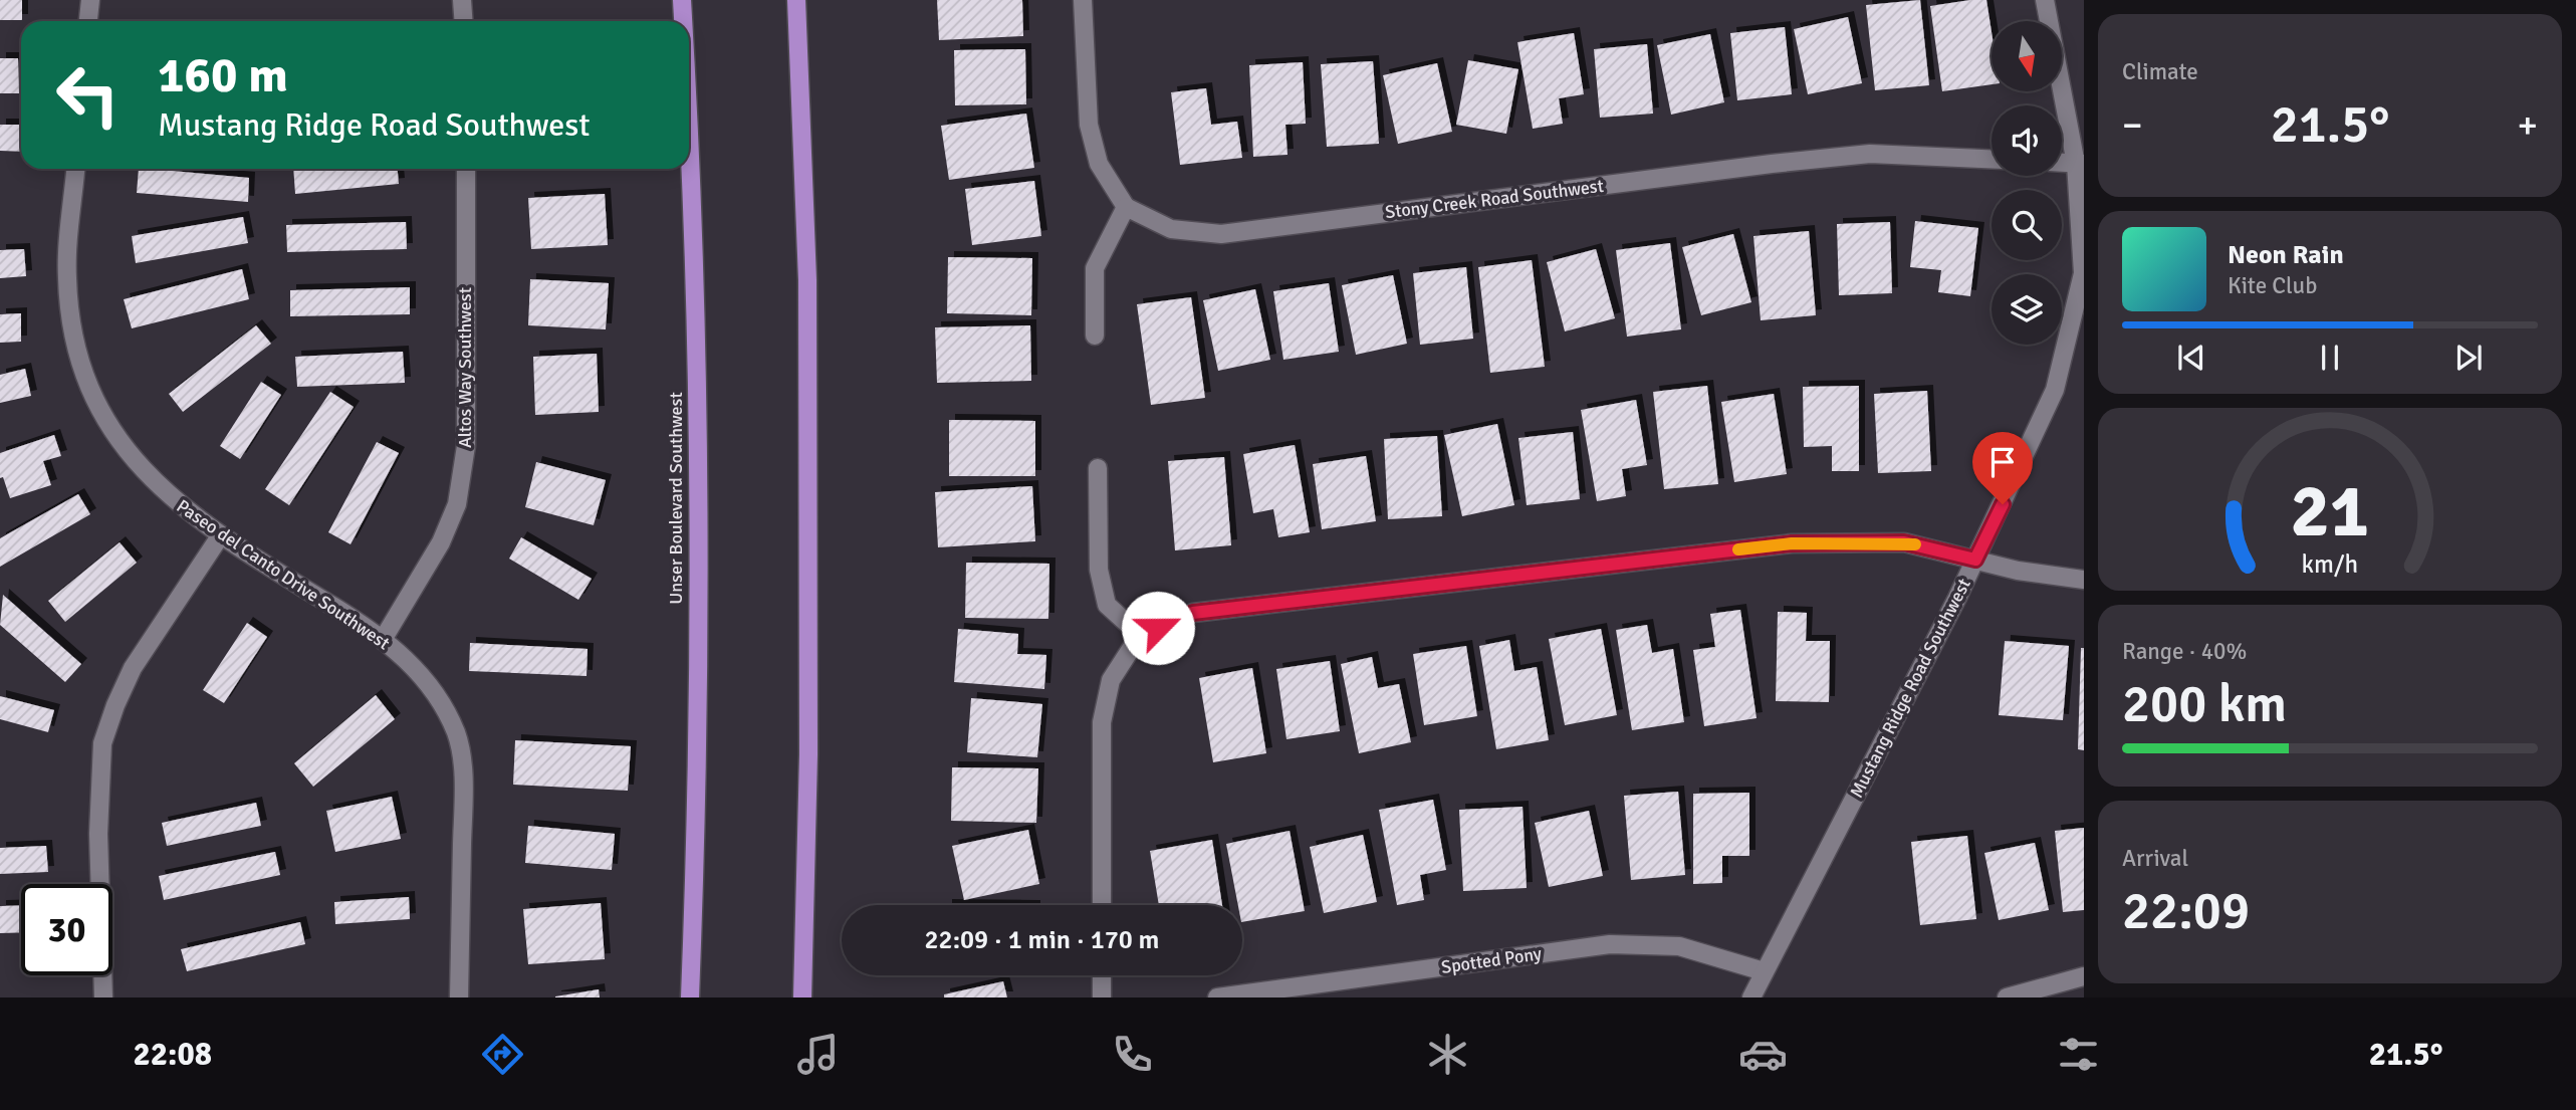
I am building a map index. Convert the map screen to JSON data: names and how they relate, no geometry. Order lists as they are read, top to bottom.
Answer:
{
  "streets": {
    "main road": ["Unser Boulevard Southwest"],
    "street": [
      "Stony Creek Road Southwest",
      "Altos Way Southwest",
      "Paseo del Canto Drive Southwest",
      "Mustang Ridge Road Southwest",
      "Spotted Pony"
    ]
  },
  "crossings": [
    ["Altos Way Southwest", "Paseo del Canto Drive Southwest"],
    ["Mustang Ridge Road Southwest", "Spotted Pony"]
  ],
  "north": "bottom",
  "page": {
    "tile": [
      "Climate",
      ["Range · 40%", "200 km"],
      ["Arrival", "22:09"]
    ],
    "turn": ["160 m", "Mustang Ridge Road Southwest"],
    "heat": ["−", "21.5°", "+"],
    "song": ["Neon Rain", "Kite Club"],
    "limit": "30",
    "trip": "22:09 · 1 min · 170 m",
    "tabs": ["22:08", "21.5°"],
    "gauge": ["21", "km/h"]
  }
}
